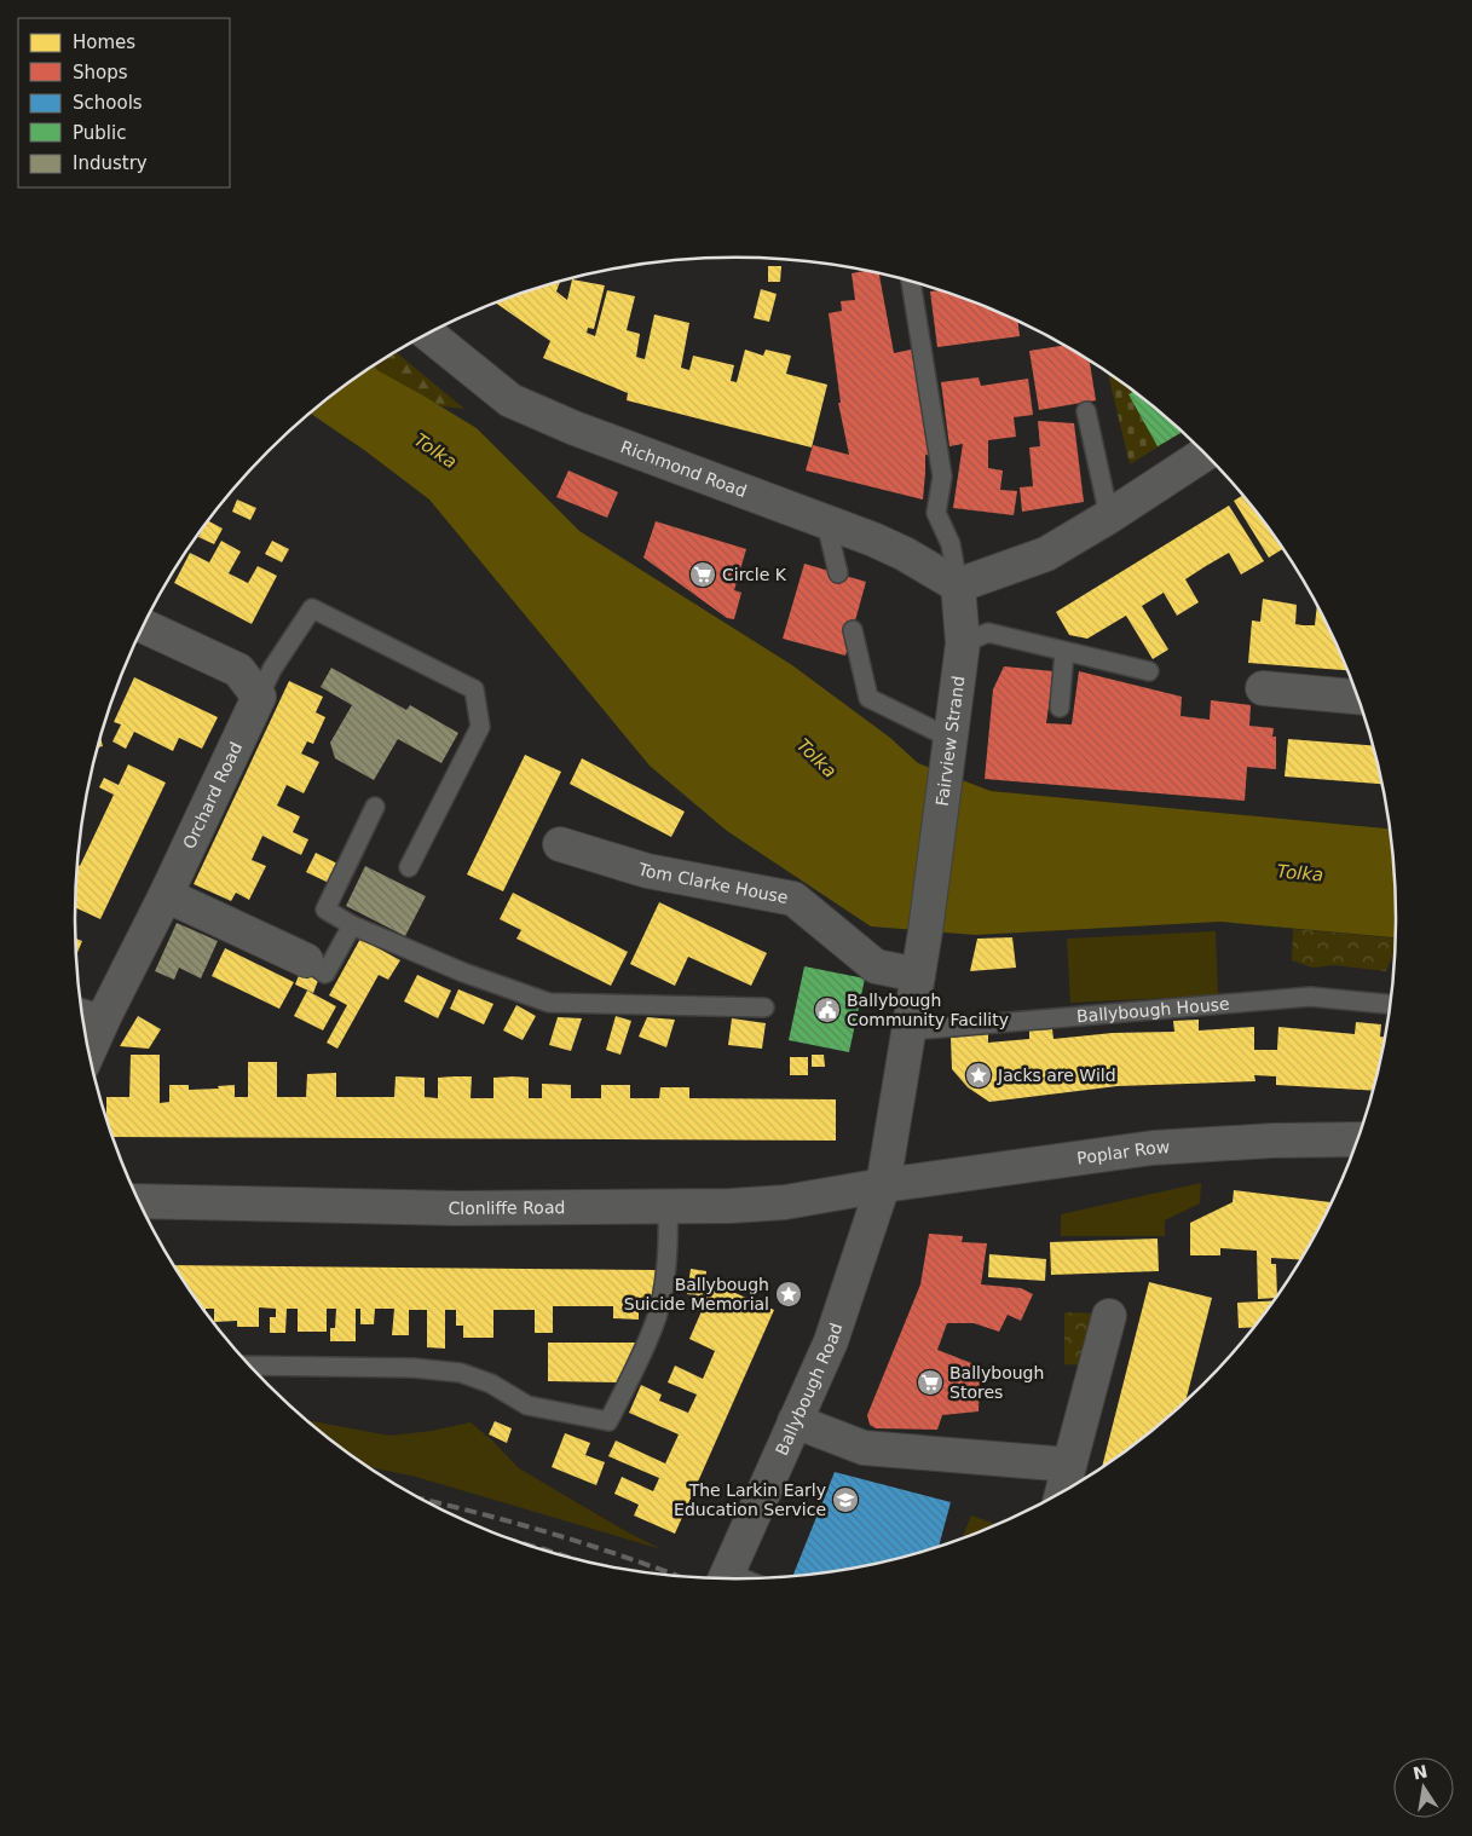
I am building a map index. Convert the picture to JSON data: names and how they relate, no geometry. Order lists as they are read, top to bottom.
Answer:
{
  "streets": {
    "main road": [
      "Richmond Road",
      "Fairview Strand",
      "Orchard Road",
      "Tom Clarke House",
      "Poplar Row",
      "Clonliffe Road",
      "Ballybough Road"
    ],
    "lane": ["Ballybough House"]
  },
  "crossings": [
    ["Richmond Road", "Fairview Strand"],
    ["Fairview Strand", "Tom Clarke House"],
    ["Fairview Strand", "Ballybough House"],
    ["Fairview Strand", "Poplar Row"],
    ["Fairview Strand", "Clonliffe Road"],
    ["Fairview Strand", "Ballybough Road"],
    ["Poplar Row", "Clonliffe Road"],
    ["Poplar Row", "Ballybough Road"],
    ["Clonliffe Road", "Ballybough Road"]
  ],
  "water": ["Tolka"],
  "places": {
    "supermarket": ["Circle K", "Ballybough Stores"],
    "public building": ["Ballybough Community Facility"],
    "place": ["Jacks are Wild", "Ballybough Suicide Memorial"],
    "school or university": ["The Larkin Early Education Service"]
  },
  "legend": [
    "Homes",
    "Shops",
    "Schools",
    "Public",
    "Industry"
  ],
  "north": "top"
}
